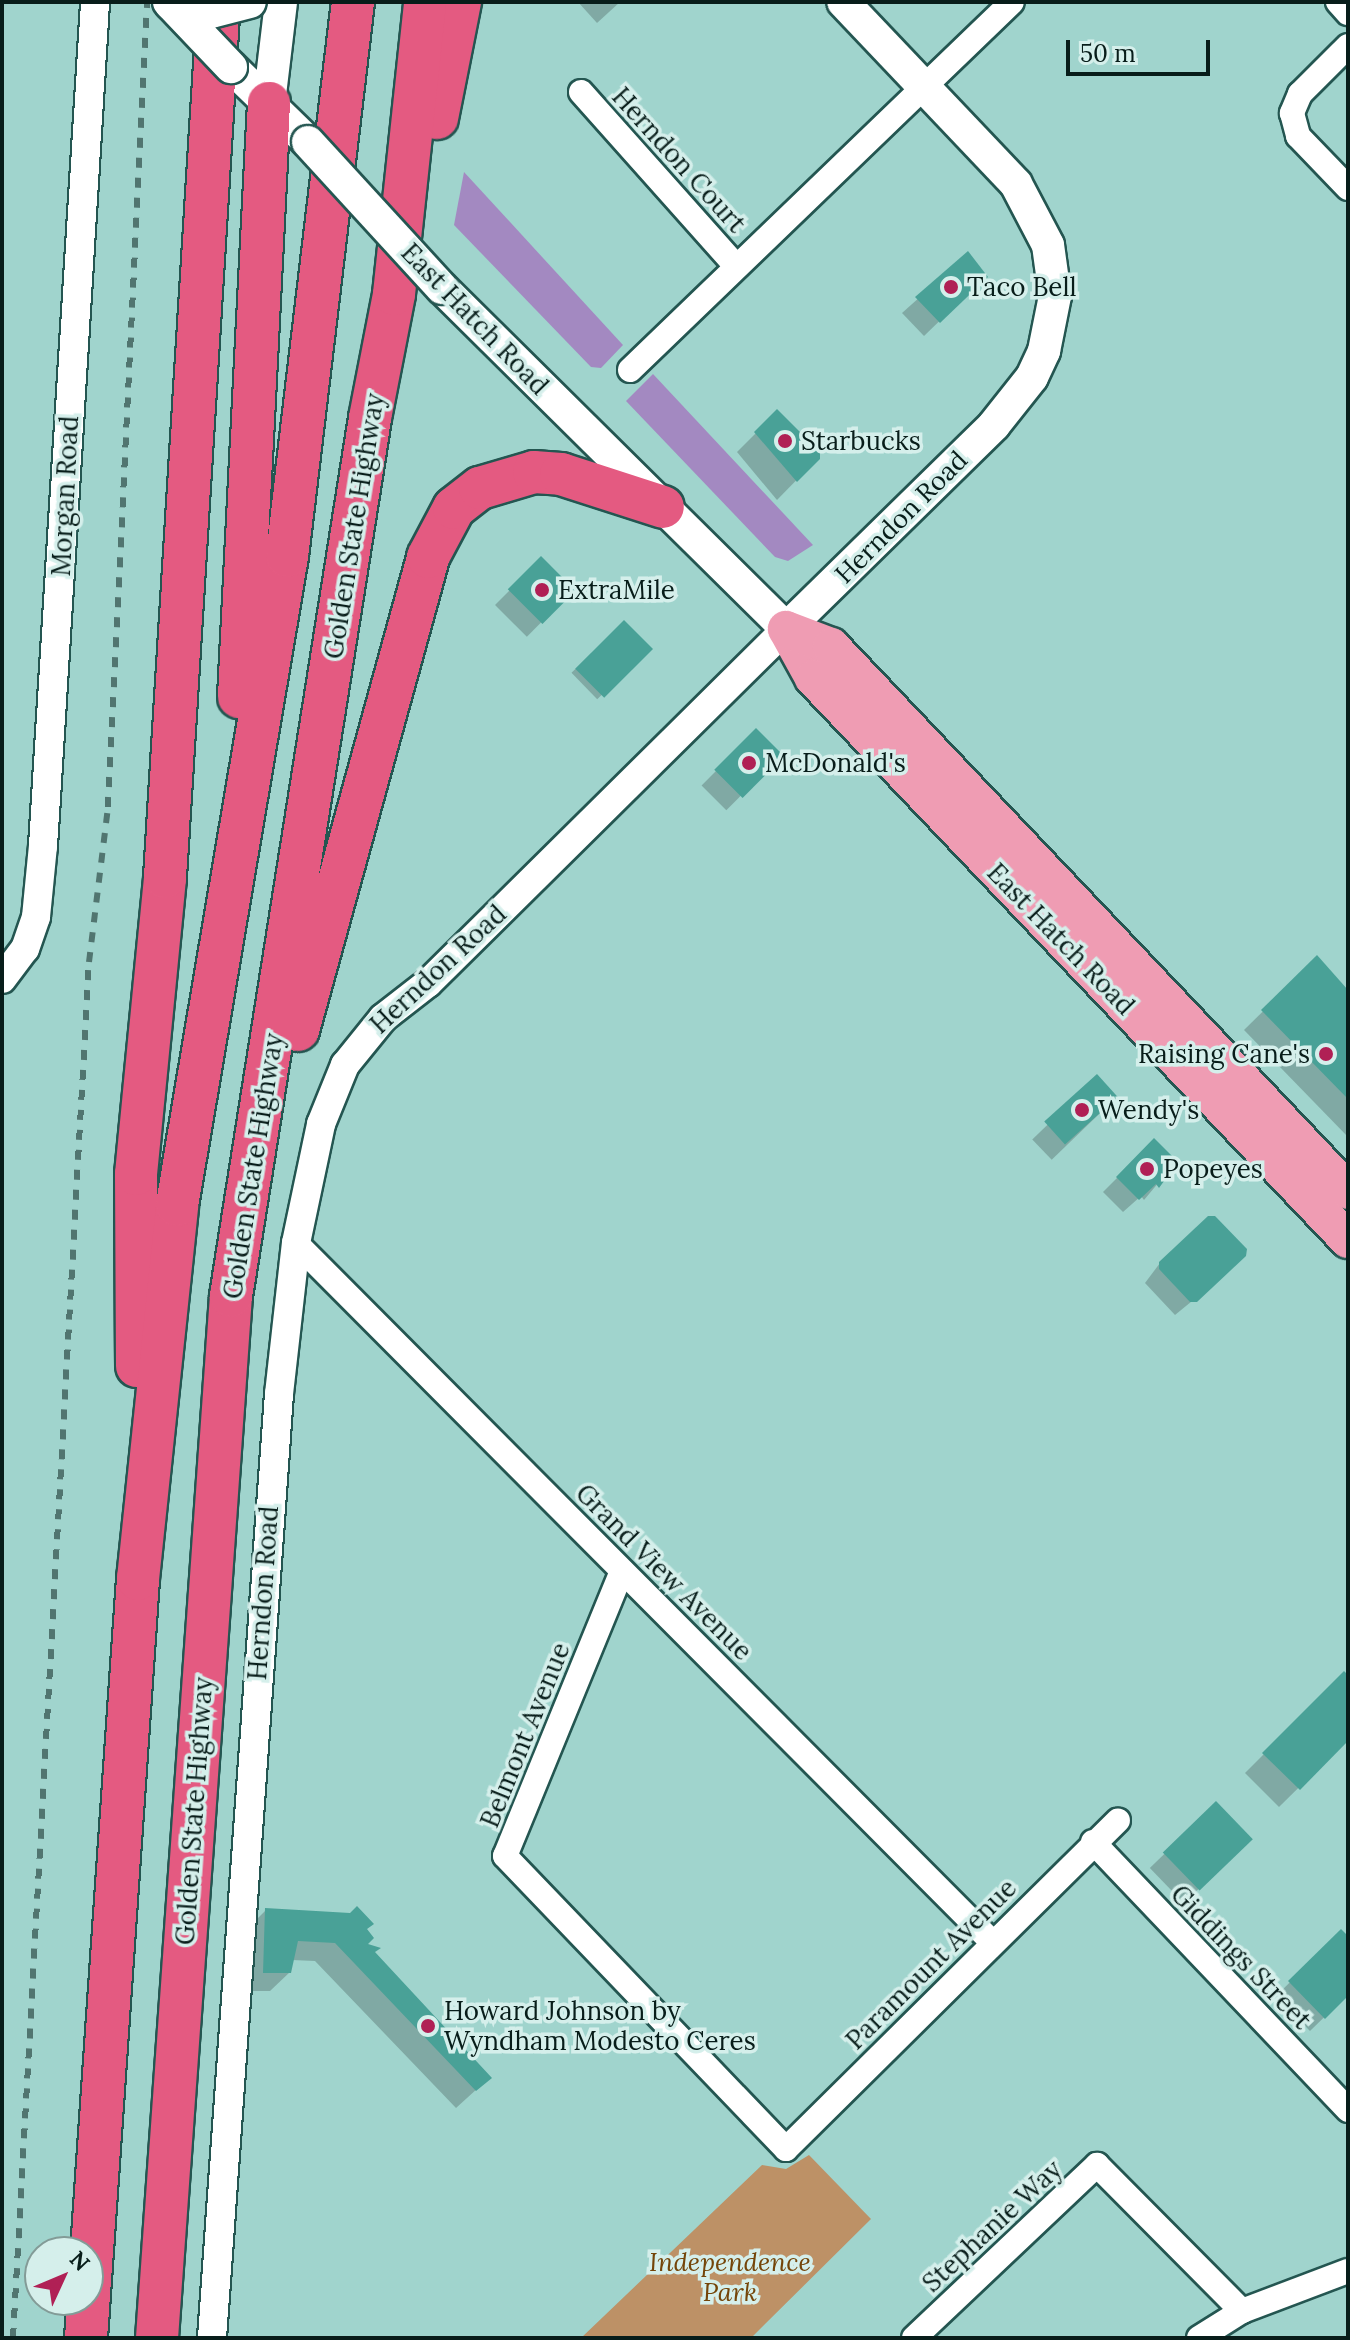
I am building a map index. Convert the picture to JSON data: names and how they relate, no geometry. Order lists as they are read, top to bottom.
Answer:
{
  "streets": {
    "highway": ["Golden State Highway"],
    "main road": ["East Hatch Road", "Herndon Road"],
    "street": [
      "Herndon Court",
      "Morgan Road",
      "Grand View Avenue",
      "Belmont Avenue",
      "Giddings Street",
      "Paramount Avenue",
      "Stephanie Way"
    ]
  },
  "crossings": [
    ["East Hatch Road", "Herndon Road"],
    ["Herndon Road", "Grand View Avenue"],
    ["Grand View Avenue", "Belmont Avenue"],
    ["Grand View Avenue", "Paramount Avenue"],
    ["Belmont Avenue", "Paramount Avenue"],
    ["Giddings Street", "Paramount Avenue"]
  ],
  "parks": ["Independence Park"],
  "places": [
    "Taco Bell",
    "Starbucks",
    "ExtraMile",
    "McDonald's",
    "Raising Cane's",
    "Wendy's",
    "Popeyes",
    "Howard Johnson by Wyndham Modesto Ceres"
  ],
  "scale_bar": "50 m",
  "north": "top right"
}
